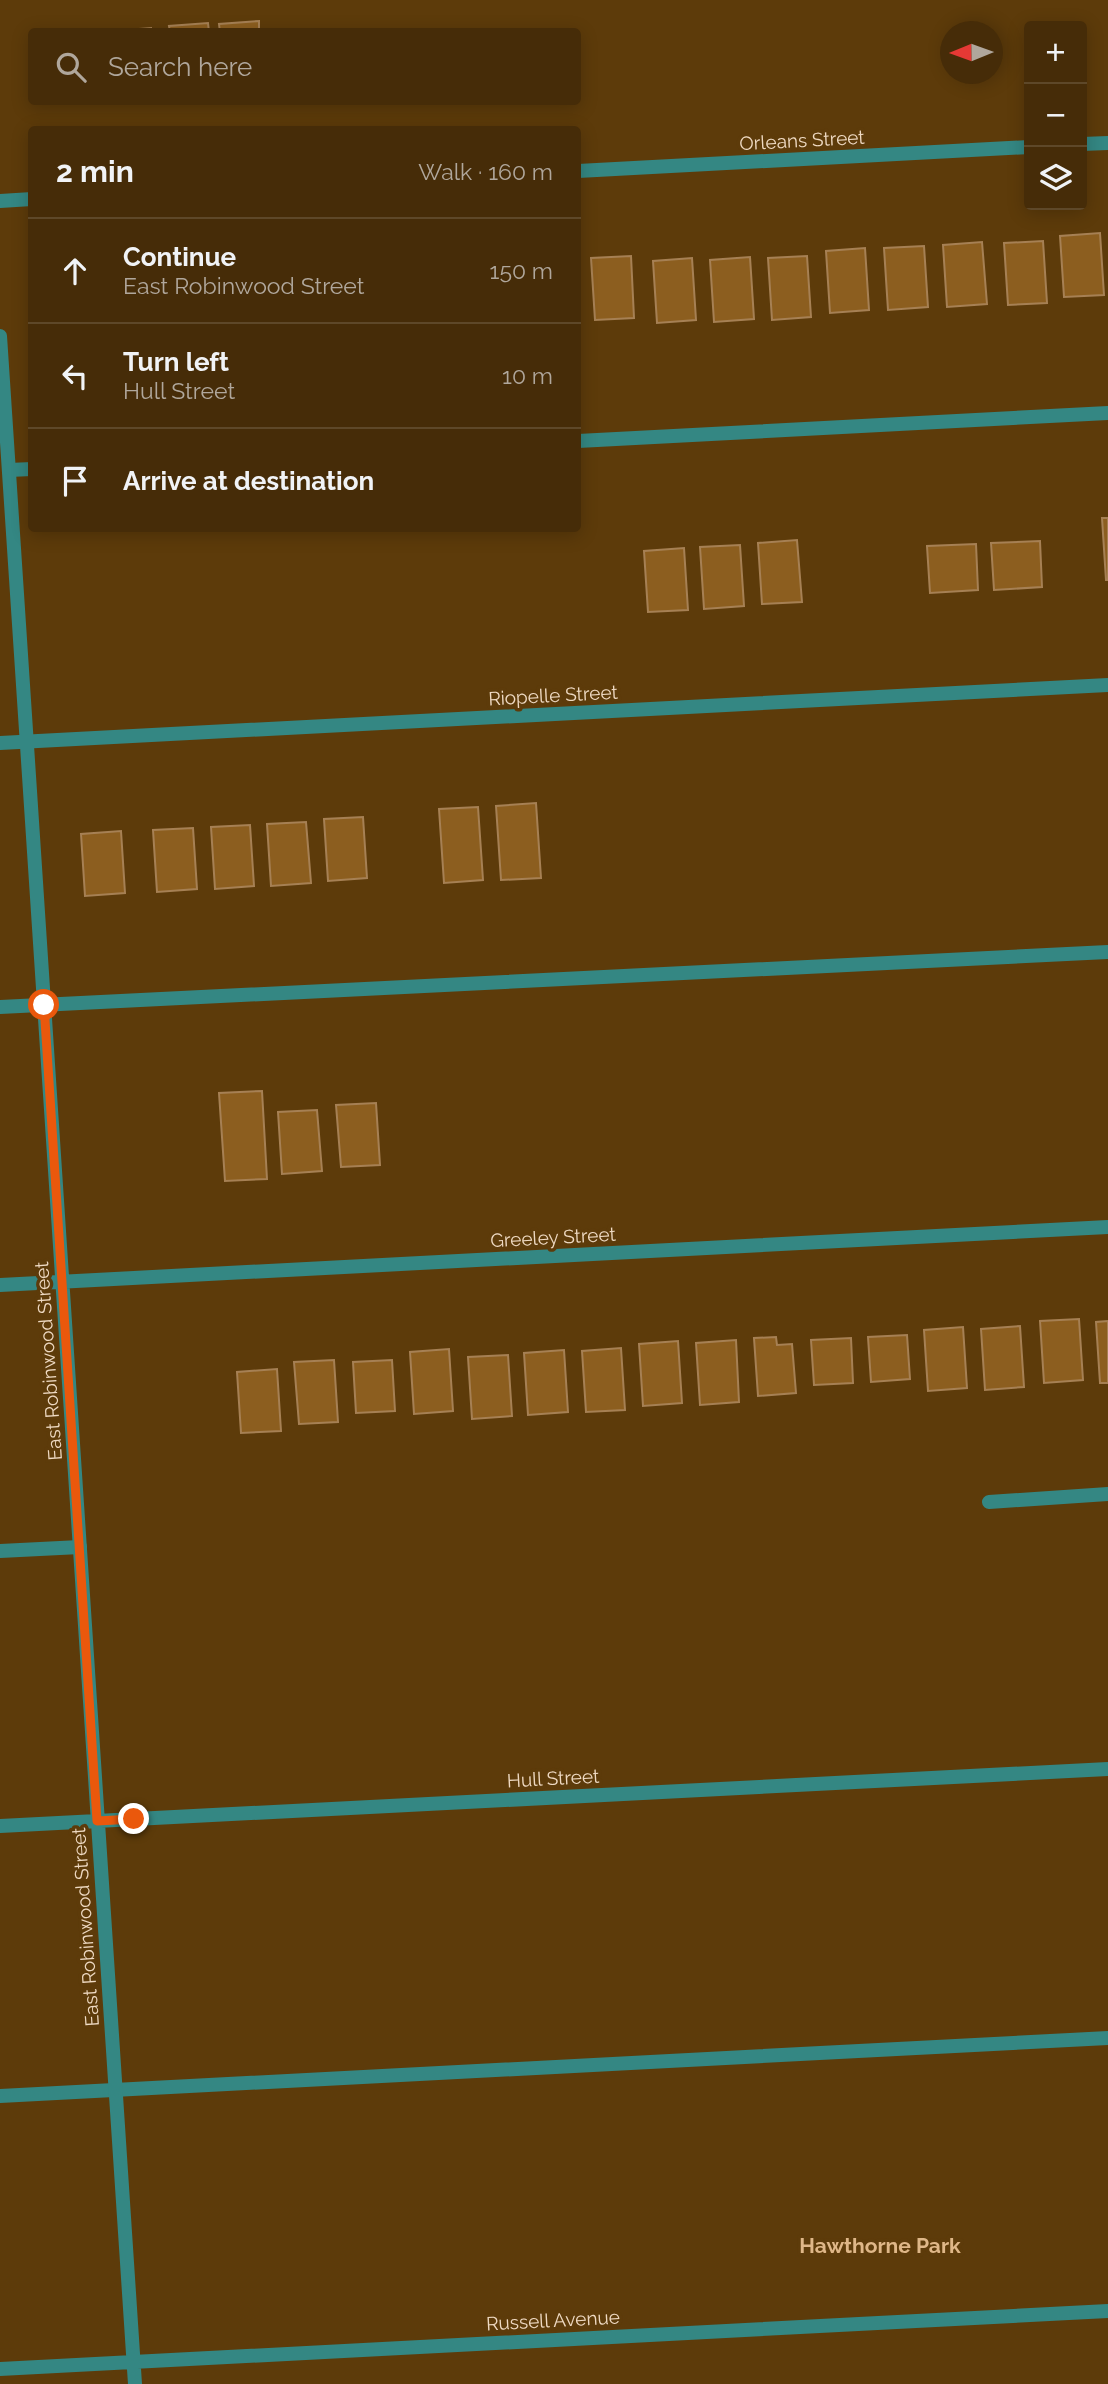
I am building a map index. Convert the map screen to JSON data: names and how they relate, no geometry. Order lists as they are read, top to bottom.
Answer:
{
  "streets": {
    "street": [
      "Orleans Street",
      "Riopelle Street",
      "Greeley Street",
      "East Robinwood Street",
      "Hull Street",
      "Russell Avenue"
    ]
  },
  "crossings": [
    ["Riopelle Street", "East Robinwood Street"],
    ["Greeley Street", "East Robinwood Street"],
    ["East Robinwood Street", "Hull Street"],
    ["East Robinwood Street", "Russell Avenue"]
  ],
  "districts": ["Hawthorne Park"],
  "north": "left",
  "page": {
    "map_buttons": ["+", "−"],
    "search": "Search here",
    "heading": ["2 min", "Walk · 160 m"],
    "list": [
      ["Continue", "East Robinwood Street", "150 m"],
      ["Turn left", "Hull Street", "10 m"],
      "Arrive at destination"
    ]
  }
}
